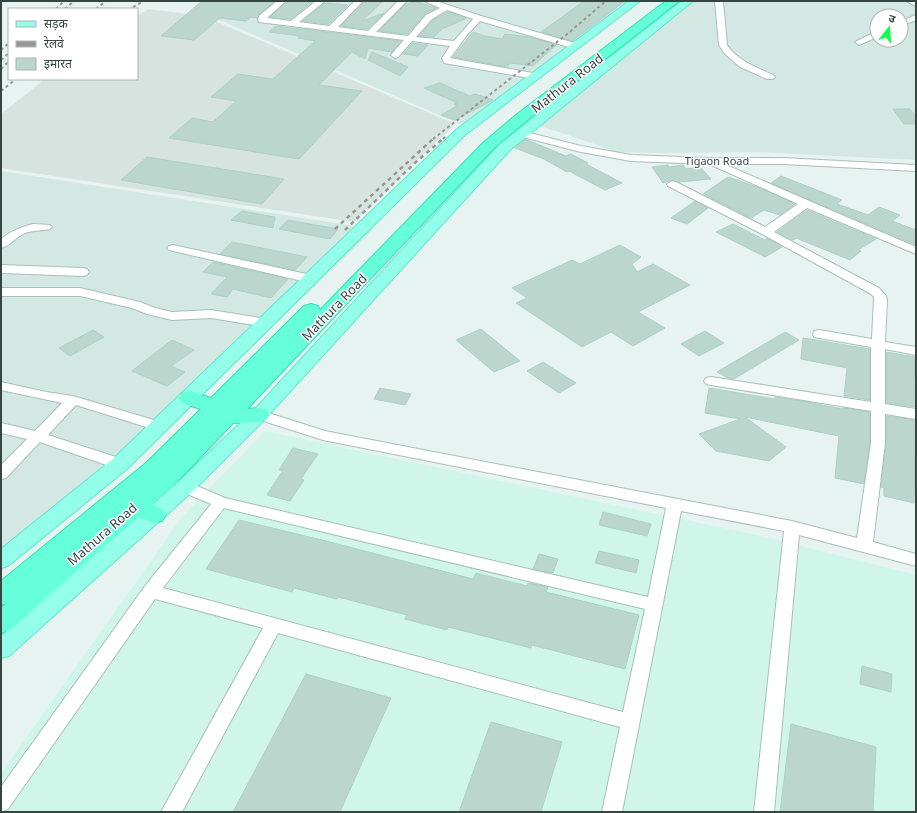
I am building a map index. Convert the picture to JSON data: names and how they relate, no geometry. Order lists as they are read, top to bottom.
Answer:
{
  "streets": {
    "highway": ["Mathura Road"],
    "street": ["Tigaon Road"]
  },
  "legend": ["सड़क", "रेलवे", "इमारत"],
  "north": "top"
}
